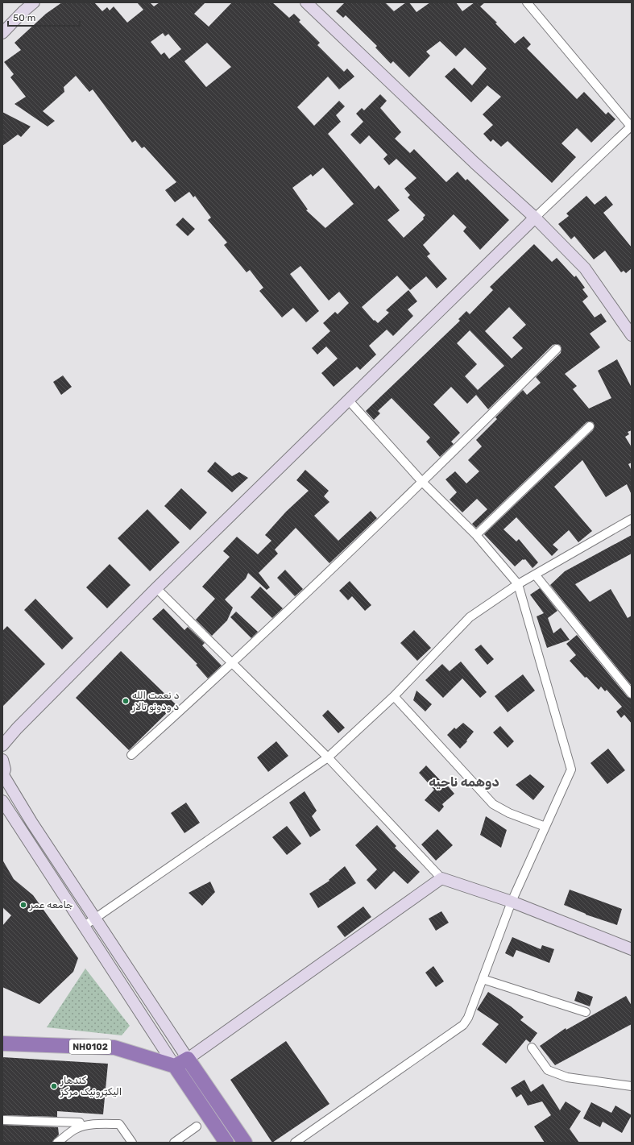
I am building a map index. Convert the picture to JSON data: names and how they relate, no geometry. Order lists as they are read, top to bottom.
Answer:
{
  "streets": {
    "highway": ["NH0102"]
  },
  "districts": ["دوهمه ناحیه"],
  "places": ["د نعمت الله د ودونو تالار", "جامعه عمر", "کندهار الیکټرونیک مرکز"],
  "scale_bar": "50 m"
}
